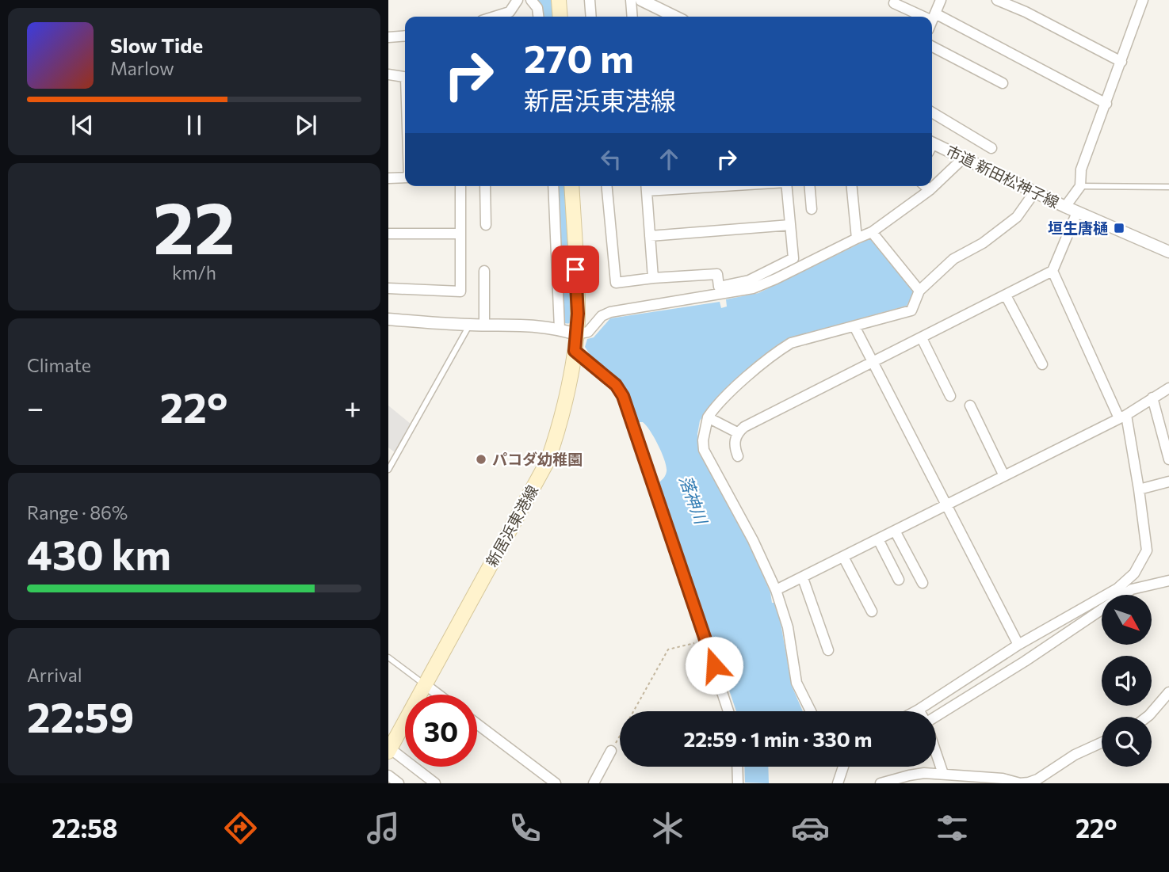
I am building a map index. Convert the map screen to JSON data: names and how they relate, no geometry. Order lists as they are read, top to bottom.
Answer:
{
  "streets": {
    "main road": ["新居浜東港線"],
    "street": ["市道 新田松神子線"]
  },
  "water": ["落神川"],
  "places": {
    "transit": ["垣生唐樋"],
    "other": ["パコダ幼稚園"]
  },
  "north": "bottom right",
  "page": {
    "turn": ["270 m", "新居浜東港線"],
    "song": ["Slow Tide", "Marlow"],
    "tile": [
      ["22", "km/h"],
      "Climate",
      ["Range · 86%", "430 km"],
      ["Arrival", "22:59"]
    ],
    "heat": ["−", "22°", "+"],
    "limit": "30",
    "trip": "22:59 · 1 min · 330 m",
    "tabs": ["22:58", "22°"]
  }
}
